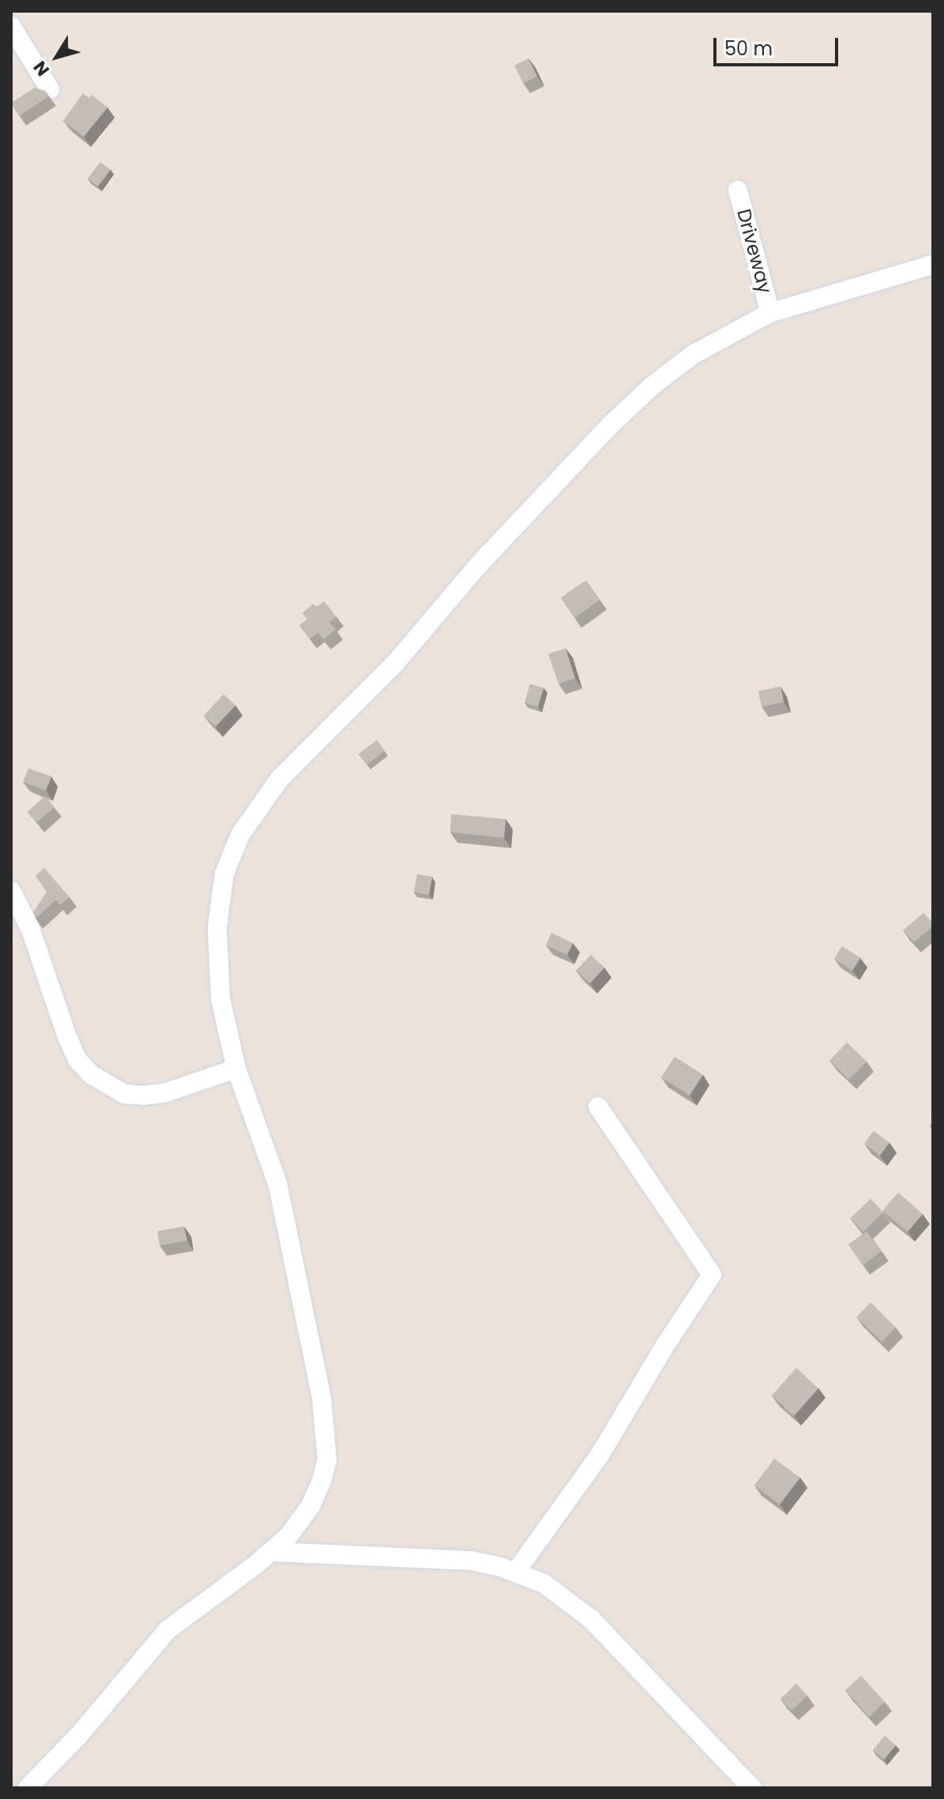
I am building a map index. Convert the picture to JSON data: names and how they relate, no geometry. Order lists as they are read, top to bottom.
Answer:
{
  "streets": {
    "street": ["Driveway"]
  },
  "scale_bar": "50 m",
  "north": "bottom left"
}
